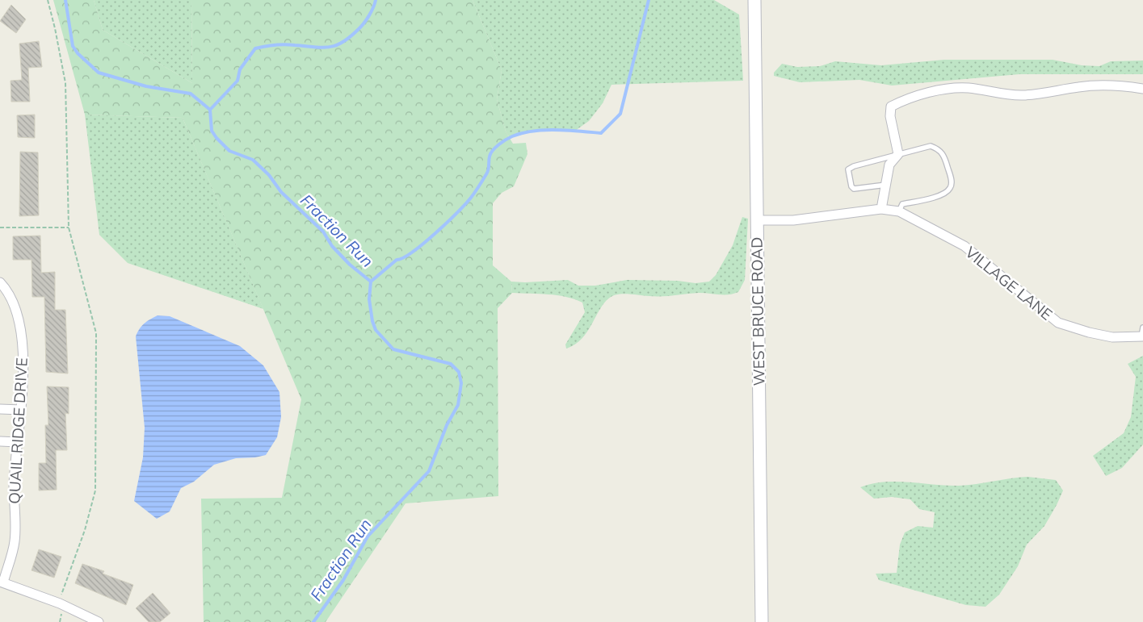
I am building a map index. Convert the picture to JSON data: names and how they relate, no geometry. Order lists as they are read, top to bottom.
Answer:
{
  "streets": {
    "street": ["VILLAGE LANE", "WEST BRUCE ROAD", "QUAIL RIDGE DRIVE"]
  },
  "crossings": [
    ["VILLAGE LANE", "WEST BRUCE ROAD"]
  ],
  "water": ["Fraction Run"]
}
